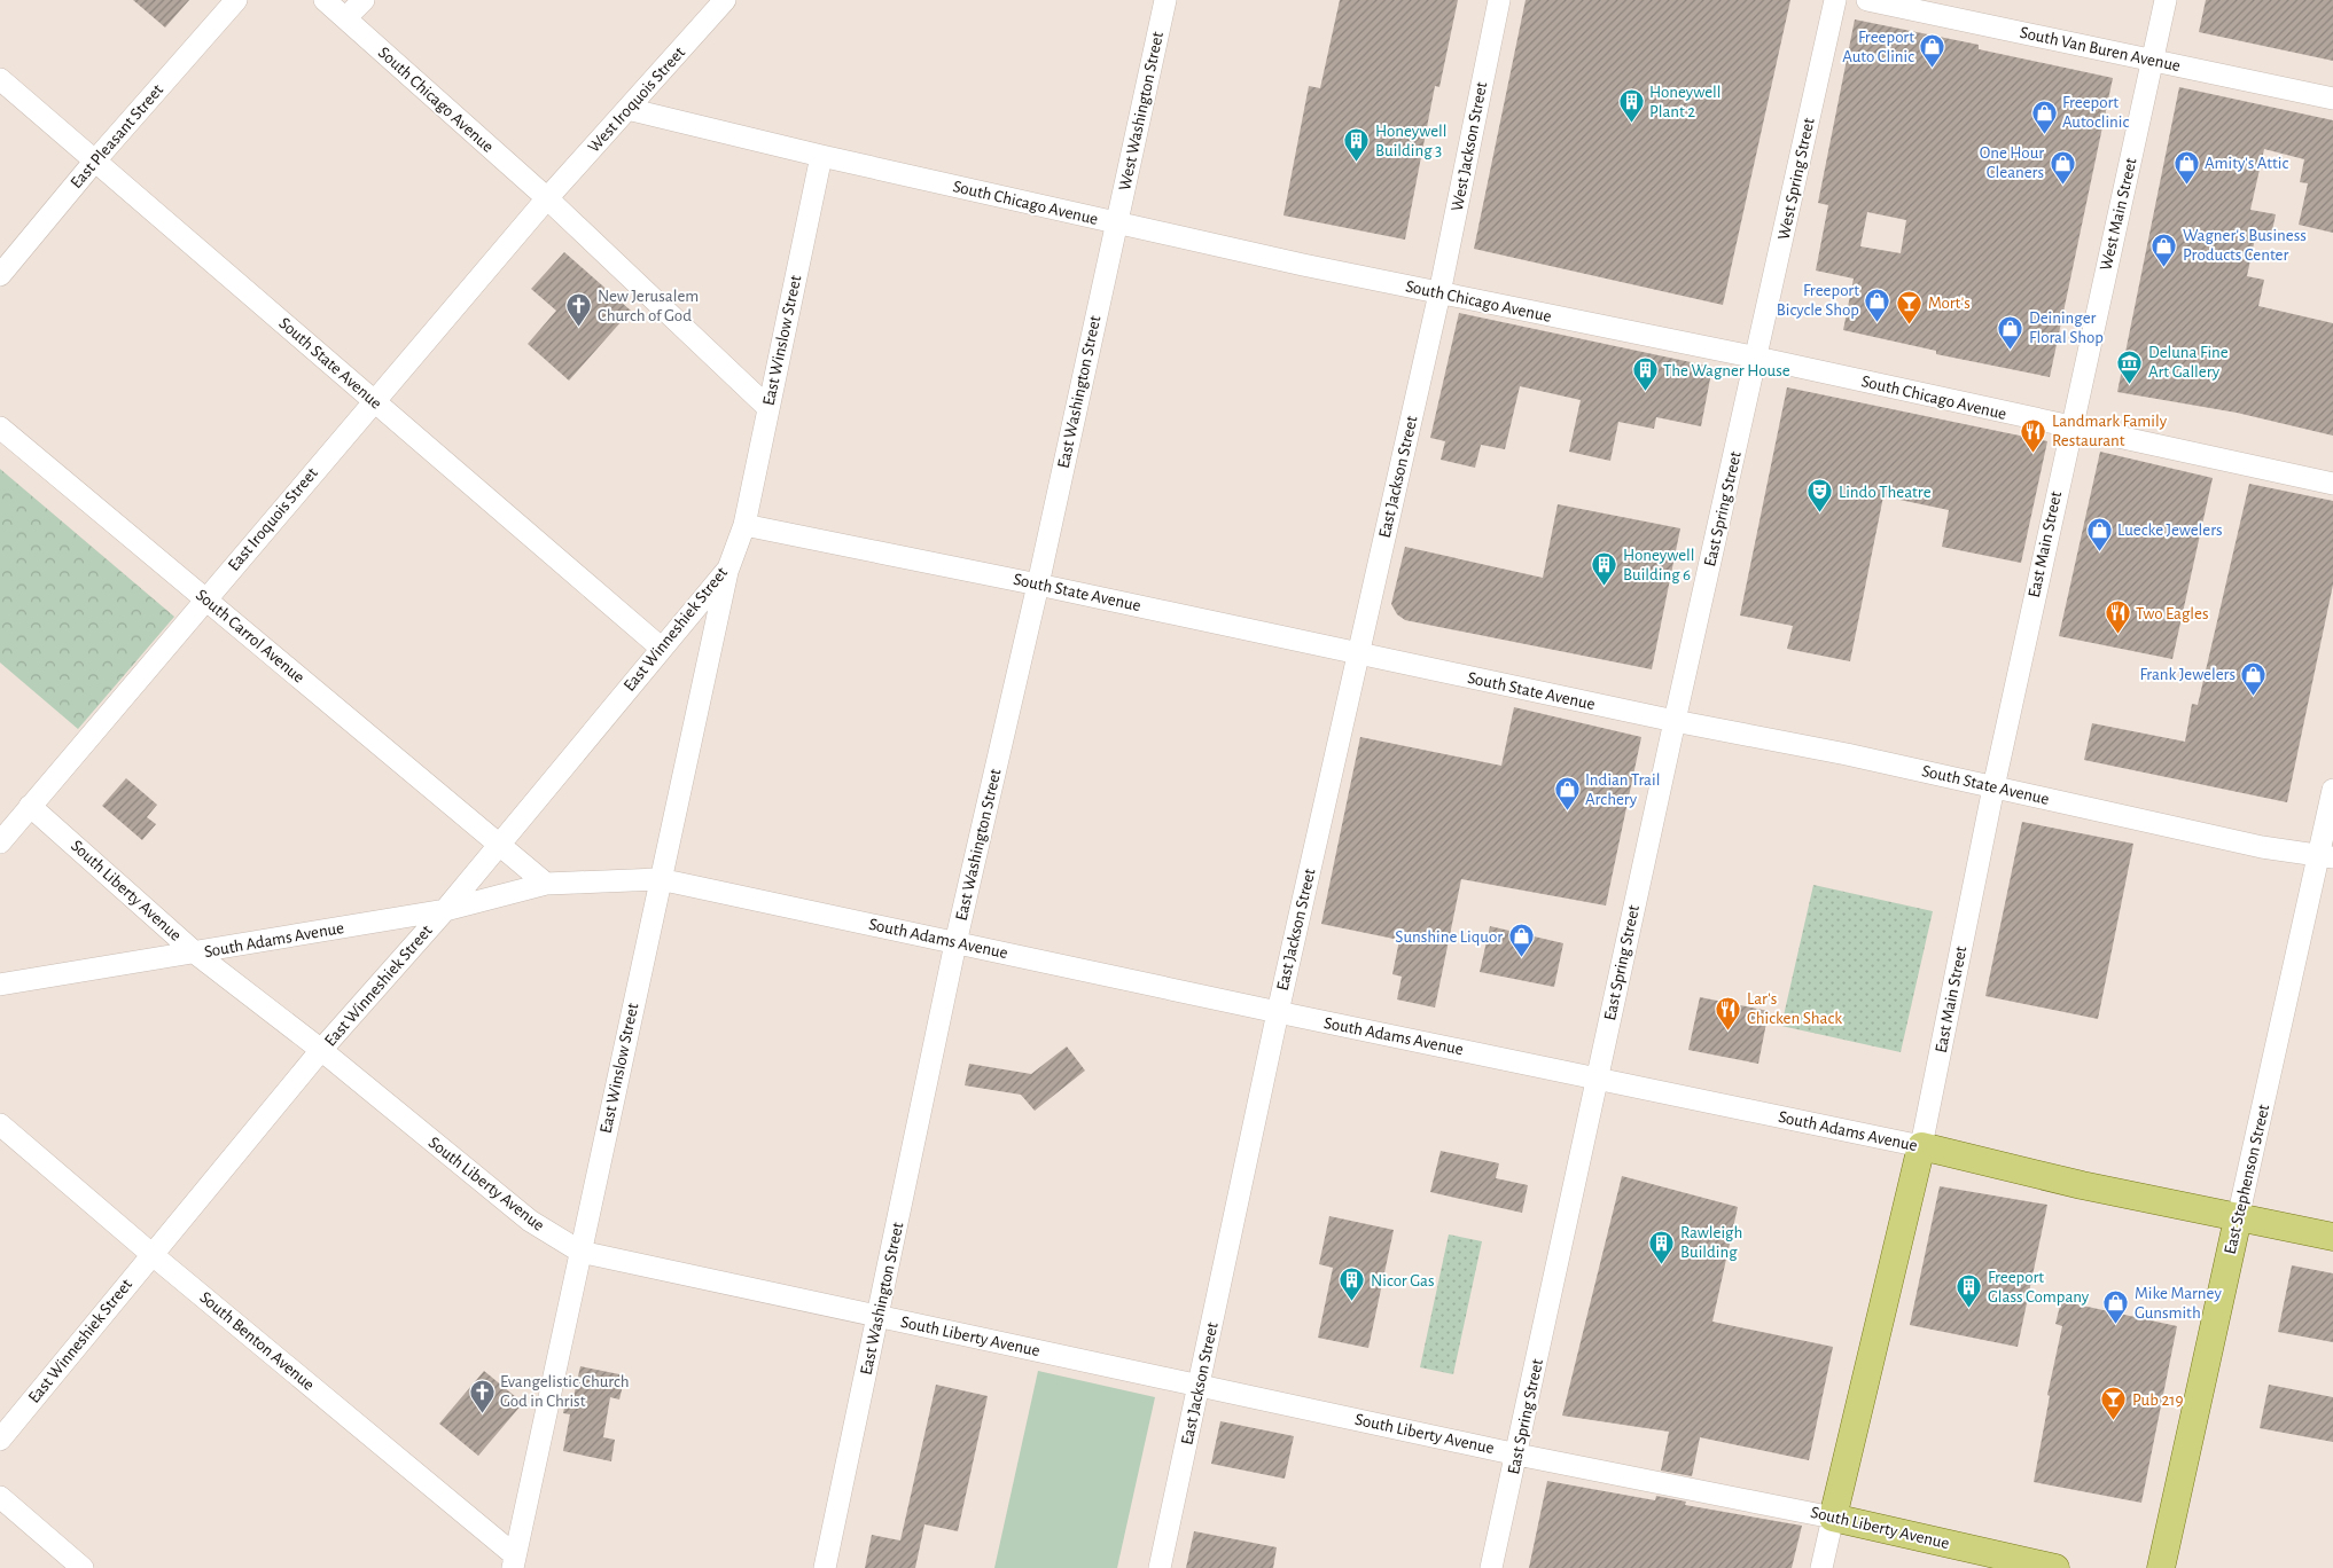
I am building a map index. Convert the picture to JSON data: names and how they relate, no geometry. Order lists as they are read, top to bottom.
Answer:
{
  "streets": {
    "main road": [
      "East Main Street",
      "South Liberty Avenue",
      "South Adams Avenue",
      "East Stephenson Street"
    ],
    "street": [
      "South Van Buren Avenue",
      "South Chicago Avenue",
      "West Iroquois Street",
      "West Washington Street",
      "East Pleasant Street",
      "West Jackson Street",
      "West Spring Street",
      "West Main Street",
      "East Winslow Street",
      "South State Avenue",
      "East Washington Street",
      "East Jackson Street",
      "East Spring Street",
      "East Iroquois Street",
      "East Winneshiek Street",
      "South Carrol Avenue",
      "South Benton Avenue"
    ]
  },
  "crossings": [
    ["South Van Buren Avenue", "West Main Street"],
    ["South Chicago Avenue", "West Iroquois Street"],
    ["South Chicago Avenue", "West Washington Street"],
    ["South Chicago Avenue", "West Jackson Street"],
    ["South Chicago Avenue", "West Spring Street"],
    ["South Chicago Avenue", "West Main Street"],
    ["South Chicago Avenue", "East Winslow Street"],
    ["South Chicago Avenue", "East Washington Street"],
    ["South Chicago Avenue", "East Jackson Street"],
    ["South Chicago Avenue", "East Spring Street"],
    ["South Chicago Avenue", "East Iroquois Street"],
    ["South Chicago Avenue", "East Main Street"],
    ["West Iroquois Street", "East Iroquois Street"],
    ["West Washington Street", "East Washington Street"],
    ["East Pleasant Street", "South State Avenue"],
    ["West Jackson Street", "East Jackson Street"],
    ["West Spring Street", "East Spring Street"],
    ["West Main Street", "East Main Street"],
    ["East Winslow Street", "South State Avenue"],
    ["East Winslow Street", "East Winneshiek Street"],
    ["East Winslow Street", "South Liberty Avenue"],
    ["East Winslow Street", "South Adams Avenue"],
    ["East Winslow Street", "South Benton Avenue"],
    ["South State Avenue", "East Washington Street"],
    ["South State Avenue", "East Jackson Street"],
    ["South State Avenue", "East Spring Street"],
    ["South State Avenue", "East Iroquois Street"],
    ["South State Avenue", "East Main Street"],
    ["South State Avenue", "East Winneshiek Street"],
    ["South State Avenue", "East Stephenson Street"],
    ["East Washington Street", "South Liberty Avenue"],
    ["East Washington Street", "South Adams Avenue"],
    ["East Jackson Street", "South Liberty Avenue"],
    ["East Jackson Street", "South Adams Avenue"],
    ["East Spring Street", "South Liberty Avenue"],
    ["East Spring Street", "South Adams Avenue"],
    ["East Iroquois Street", "South Carrol Avenue"],
    ["East Iroquois Street", "South Liberty Avenue"],
    ["East Main Street", "South Liberty Avenue"],
    ["East Main Street", "South Adams Avenue"],
    ["East Winneshiek Street", "South Carrol Avenue"],
    ["East Winneshiek Street", "South Liberty Avenue"],
    ["East Winneshiek Street", "South Adams Avenue"],
    ["East Winneshiek Street", "South Benton Avenue"],
    ["South Liberty Avenue", "South Adams Avenue"],
    ["South Adams Avenue", "East Stephenson Street"]
  ],
  "places": {
    "shop": [
      "Freeport Auto Clinic",
      "Freeport Autoclinic",
      "One Hour Cleaners",
      "Amity's Attic",
      "Wagner's Business Products Center",
      "Freeport Bicycle Shop",
      "Deininger Floral Shop",
      "Luecke Jewelers",
      "Frank Jewelers",
      "Indian Trail Archery",
      "Sunshine Liquor",
      "Mike Marney Gunsmith"
    ],
    "building": [
      "Honeywell Plant 2",
      "Honeywell Building 3",
      "The Wagner House",
      "Honeywell Building 6",
      "Rawleigh Building",
      "Nicor Gas",
      "Freeport Glass Company"
    ],
    "bar": ["Mort's", "Pub 219"],
    "church": ["New Jerusalem Church of God", "Evangelistic Church God in Christ"],
    "museum": ["Deluna Fine Art Gallery"],
    "restaurant": ["Landmark Family Restaurant", "Two Eagles", "Lar's Chicken Shack"],
    "theatre": ["Lindo Theatre"]
  }
}
